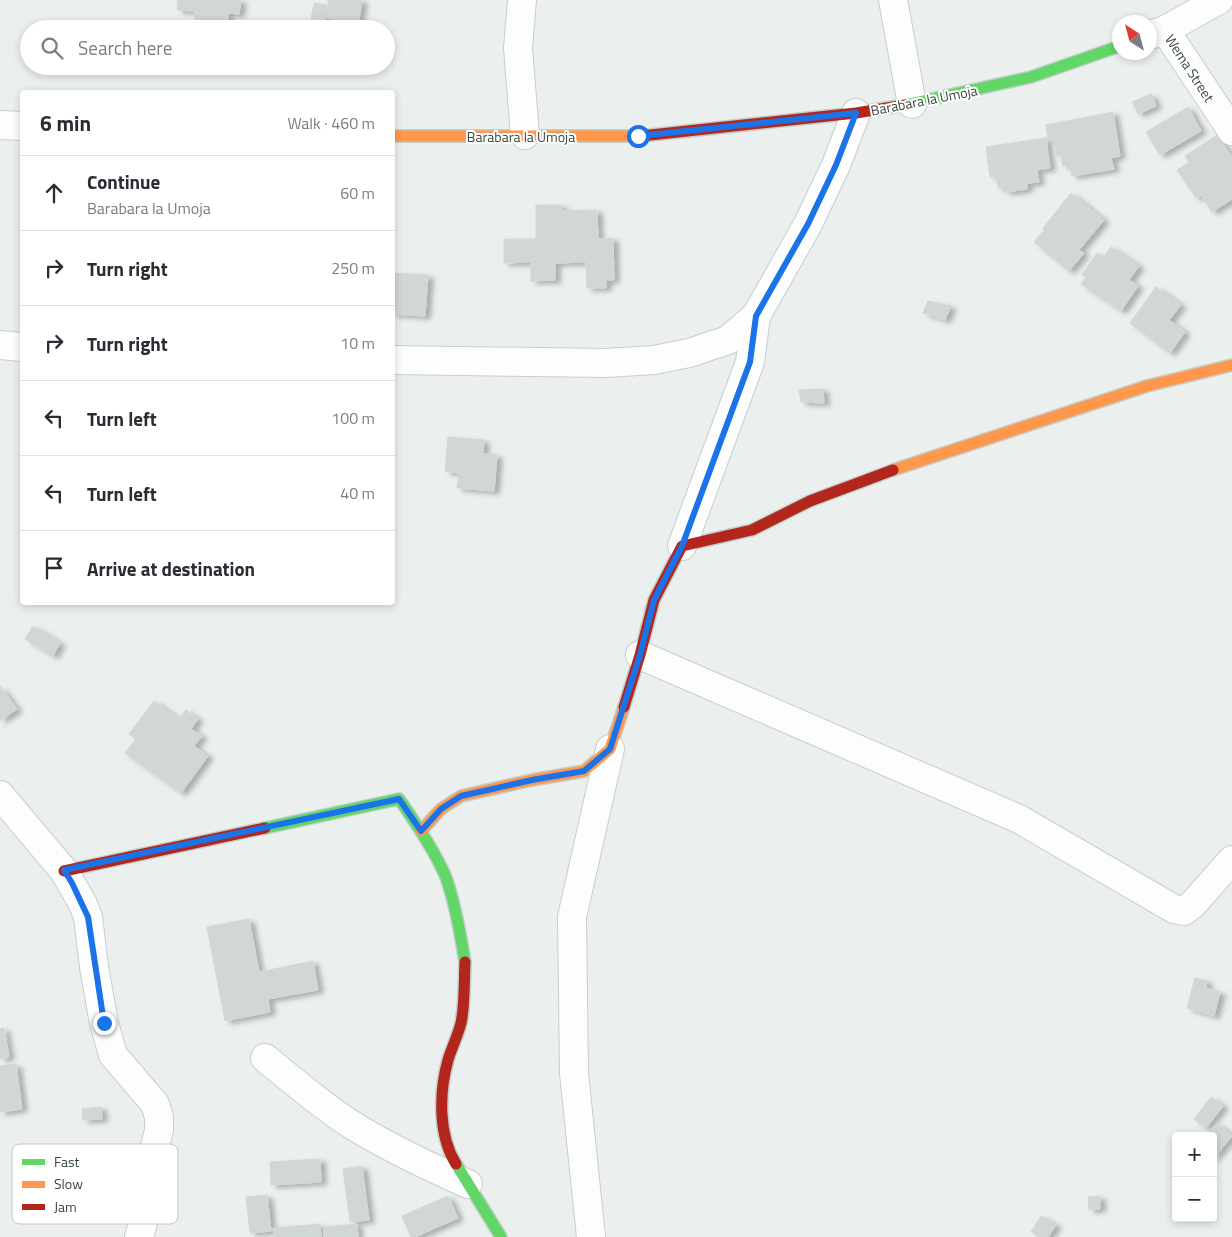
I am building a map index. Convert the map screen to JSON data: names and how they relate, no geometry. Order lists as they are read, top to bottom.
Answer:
{
  "streets": {
    "street": ["Wema Street", "Barabara la Umoja"]
  },
  "legend": ["Fast", "Slow", "Jam"],
  "north": "top left",
  "page": {
    "search": "Search here",
    "heading": ["6 min", "Walk · 460 m"],
    "list": [
      ["Continue", "Barabara la Umoja", "60 m"],
      ["Turn right", "250 m"],
      ["Turn right", "10 m"],
      ["Turn left", "100 m"],
      ["Turn left", "40 m"],
      "Arrive at destination"
    ],
    "map_buttons": ["+", "−"]
  }
}
